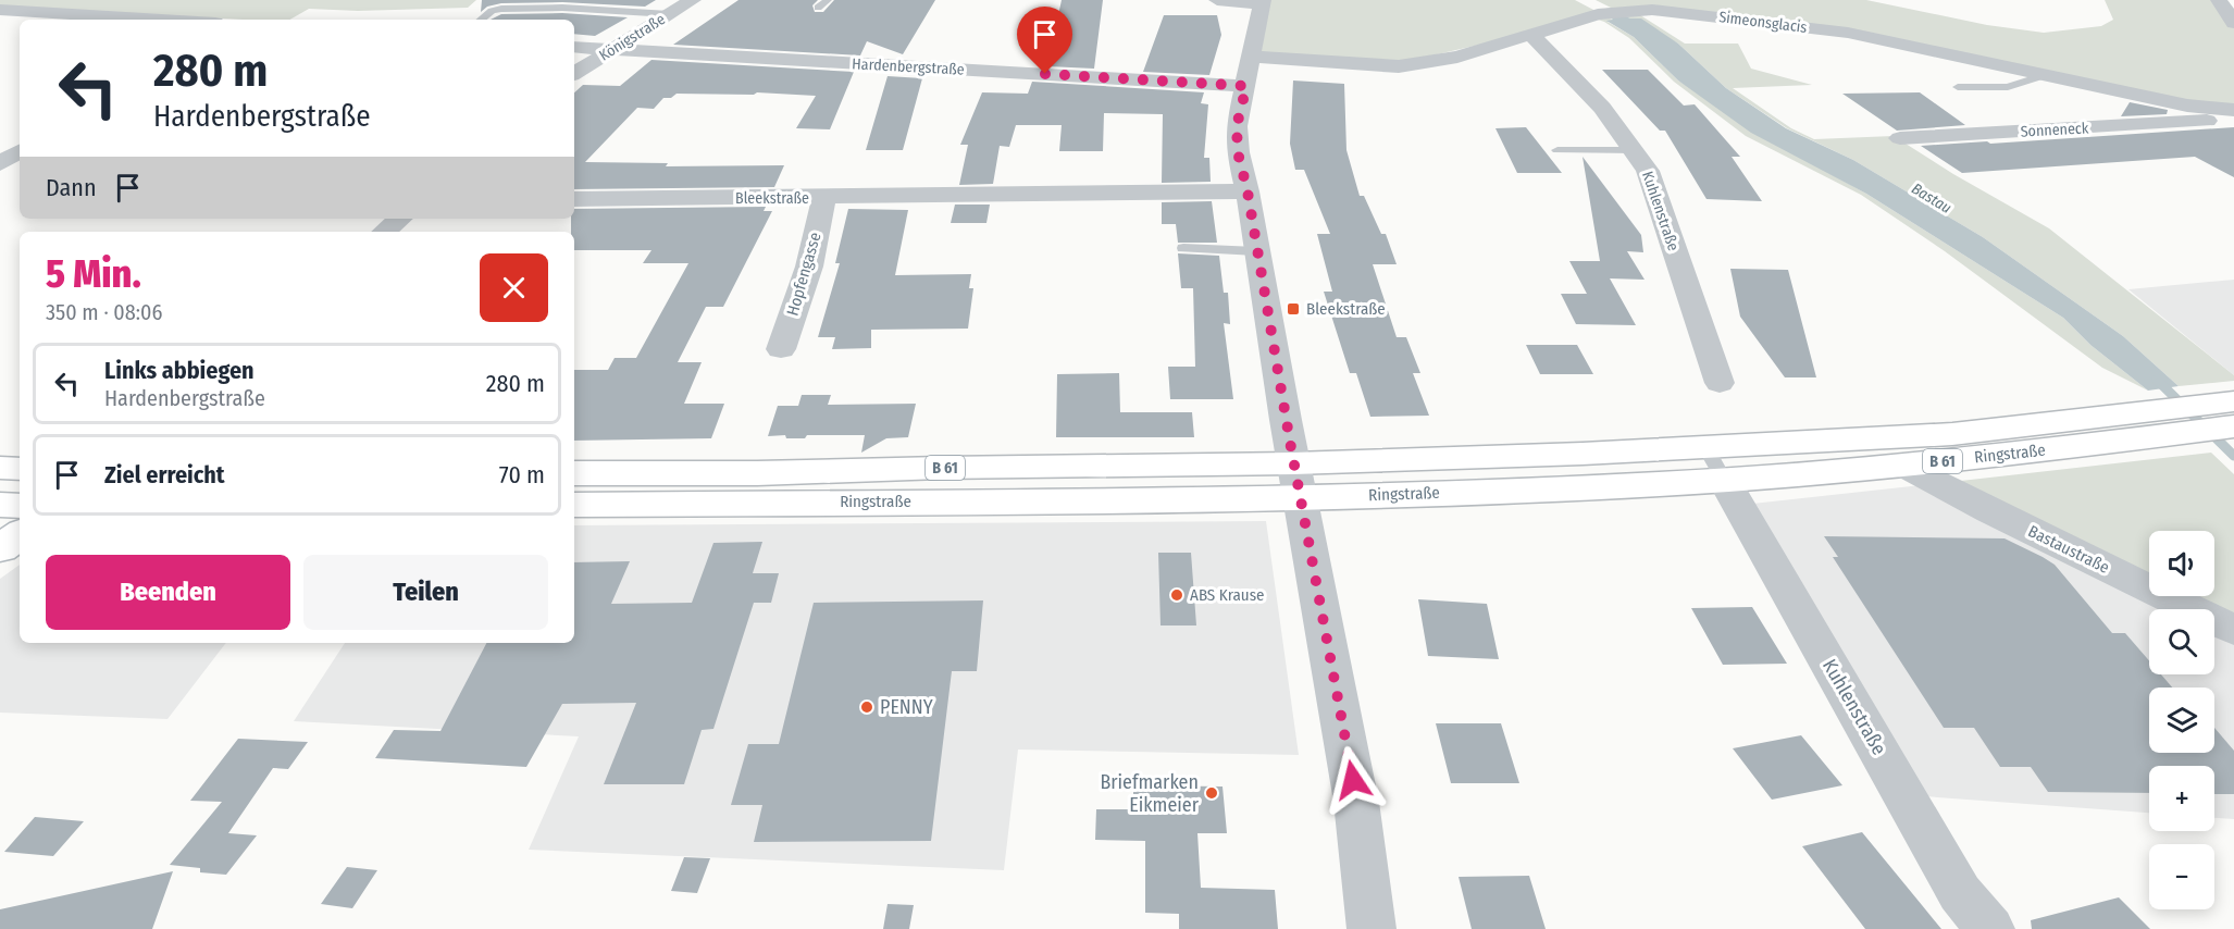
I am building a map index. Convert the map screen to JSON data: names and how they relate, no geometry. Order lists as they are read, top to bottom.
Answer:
{
  "streets": {
    "main road": ["Ringstraße", "B 61"],
    "street": [
      "Simeonsglacis",
      "Königstraße",
      "Hardenbergstraße",
      "Sonneneck",
      "Bleekstraße",
      "Kuhlenstraße",
      "Hopfengasse",
      "Bastaustraße"
    ]
  },
  "crossings": [
    ["Simeonsglacis", "Sonneneck"],
    ["Simeonsglacis", "Kuhlenstraße"],
    ["Königstraße", "Hardenbergstraße"],
    ["Bleekstraße", "Hopfengasse"],
    ["Kuhlenstraße", "Ringstraße"],
    ["Ringstraße", "Bastaustraße"]
  ],
  "water": ["Bastau"],
  "places": {
    "transit": ["Bleekstraße"],
    "other": ["ABS Krause", "PENNY", "Briefmarken Eikmeier"]
  },
  "page": {
    "turn": ["280 m", "Hardenbergstraße"],
    "then": "Dann",
    "heading": ["5 Min.", "350 m · 08:06"],
    "list": [
      {
        "name": "Links abbiegen",
        "note": "Hardenbergstraße",
        "value": "280 m"
      },
      {
        "name": "Ziel erreicht",
        "value": "70 m"
      }
    ],
    "map_buttons": ["+", "−"],
    "buttons": ["Beenden", "Teilen"]
  }
}
